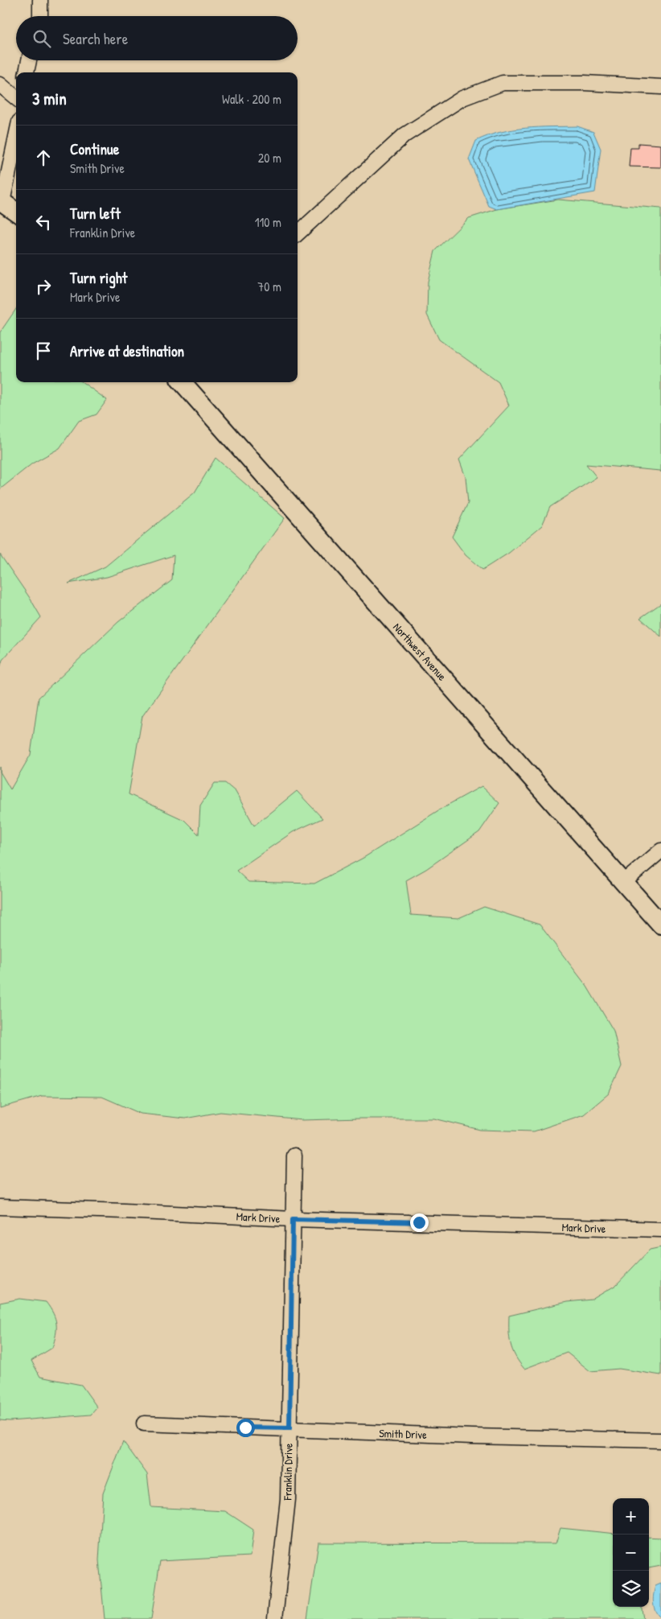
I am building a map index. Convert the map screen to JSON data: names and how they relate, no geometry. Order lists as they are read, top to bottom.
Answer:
{
  "streets": {
    "street": [
      "Northwest Avenue",
      "Mark Drive",
      "Smith Drive",
      "Franklin Drive"
    ]
  },
  "crossings": [
    ["Mark Drive", "Franklin Drive"],
    ["Smith Drive", "Franklin Drive"]
  ],
  "page": {
    "search": "Search here",
    "heading": ["3 min", "Walk · 200 m"],
    "list": [
      ["Continue", "Smith Drive", "20 m"],
      ["Turn left", "Franklin Drive", "110 m"],
      ["Turn right", "Mark Drive", "70 m"],
      "Arrive at destination"
    ],
    "map_buttons": ["+", "−"]
  }
}
